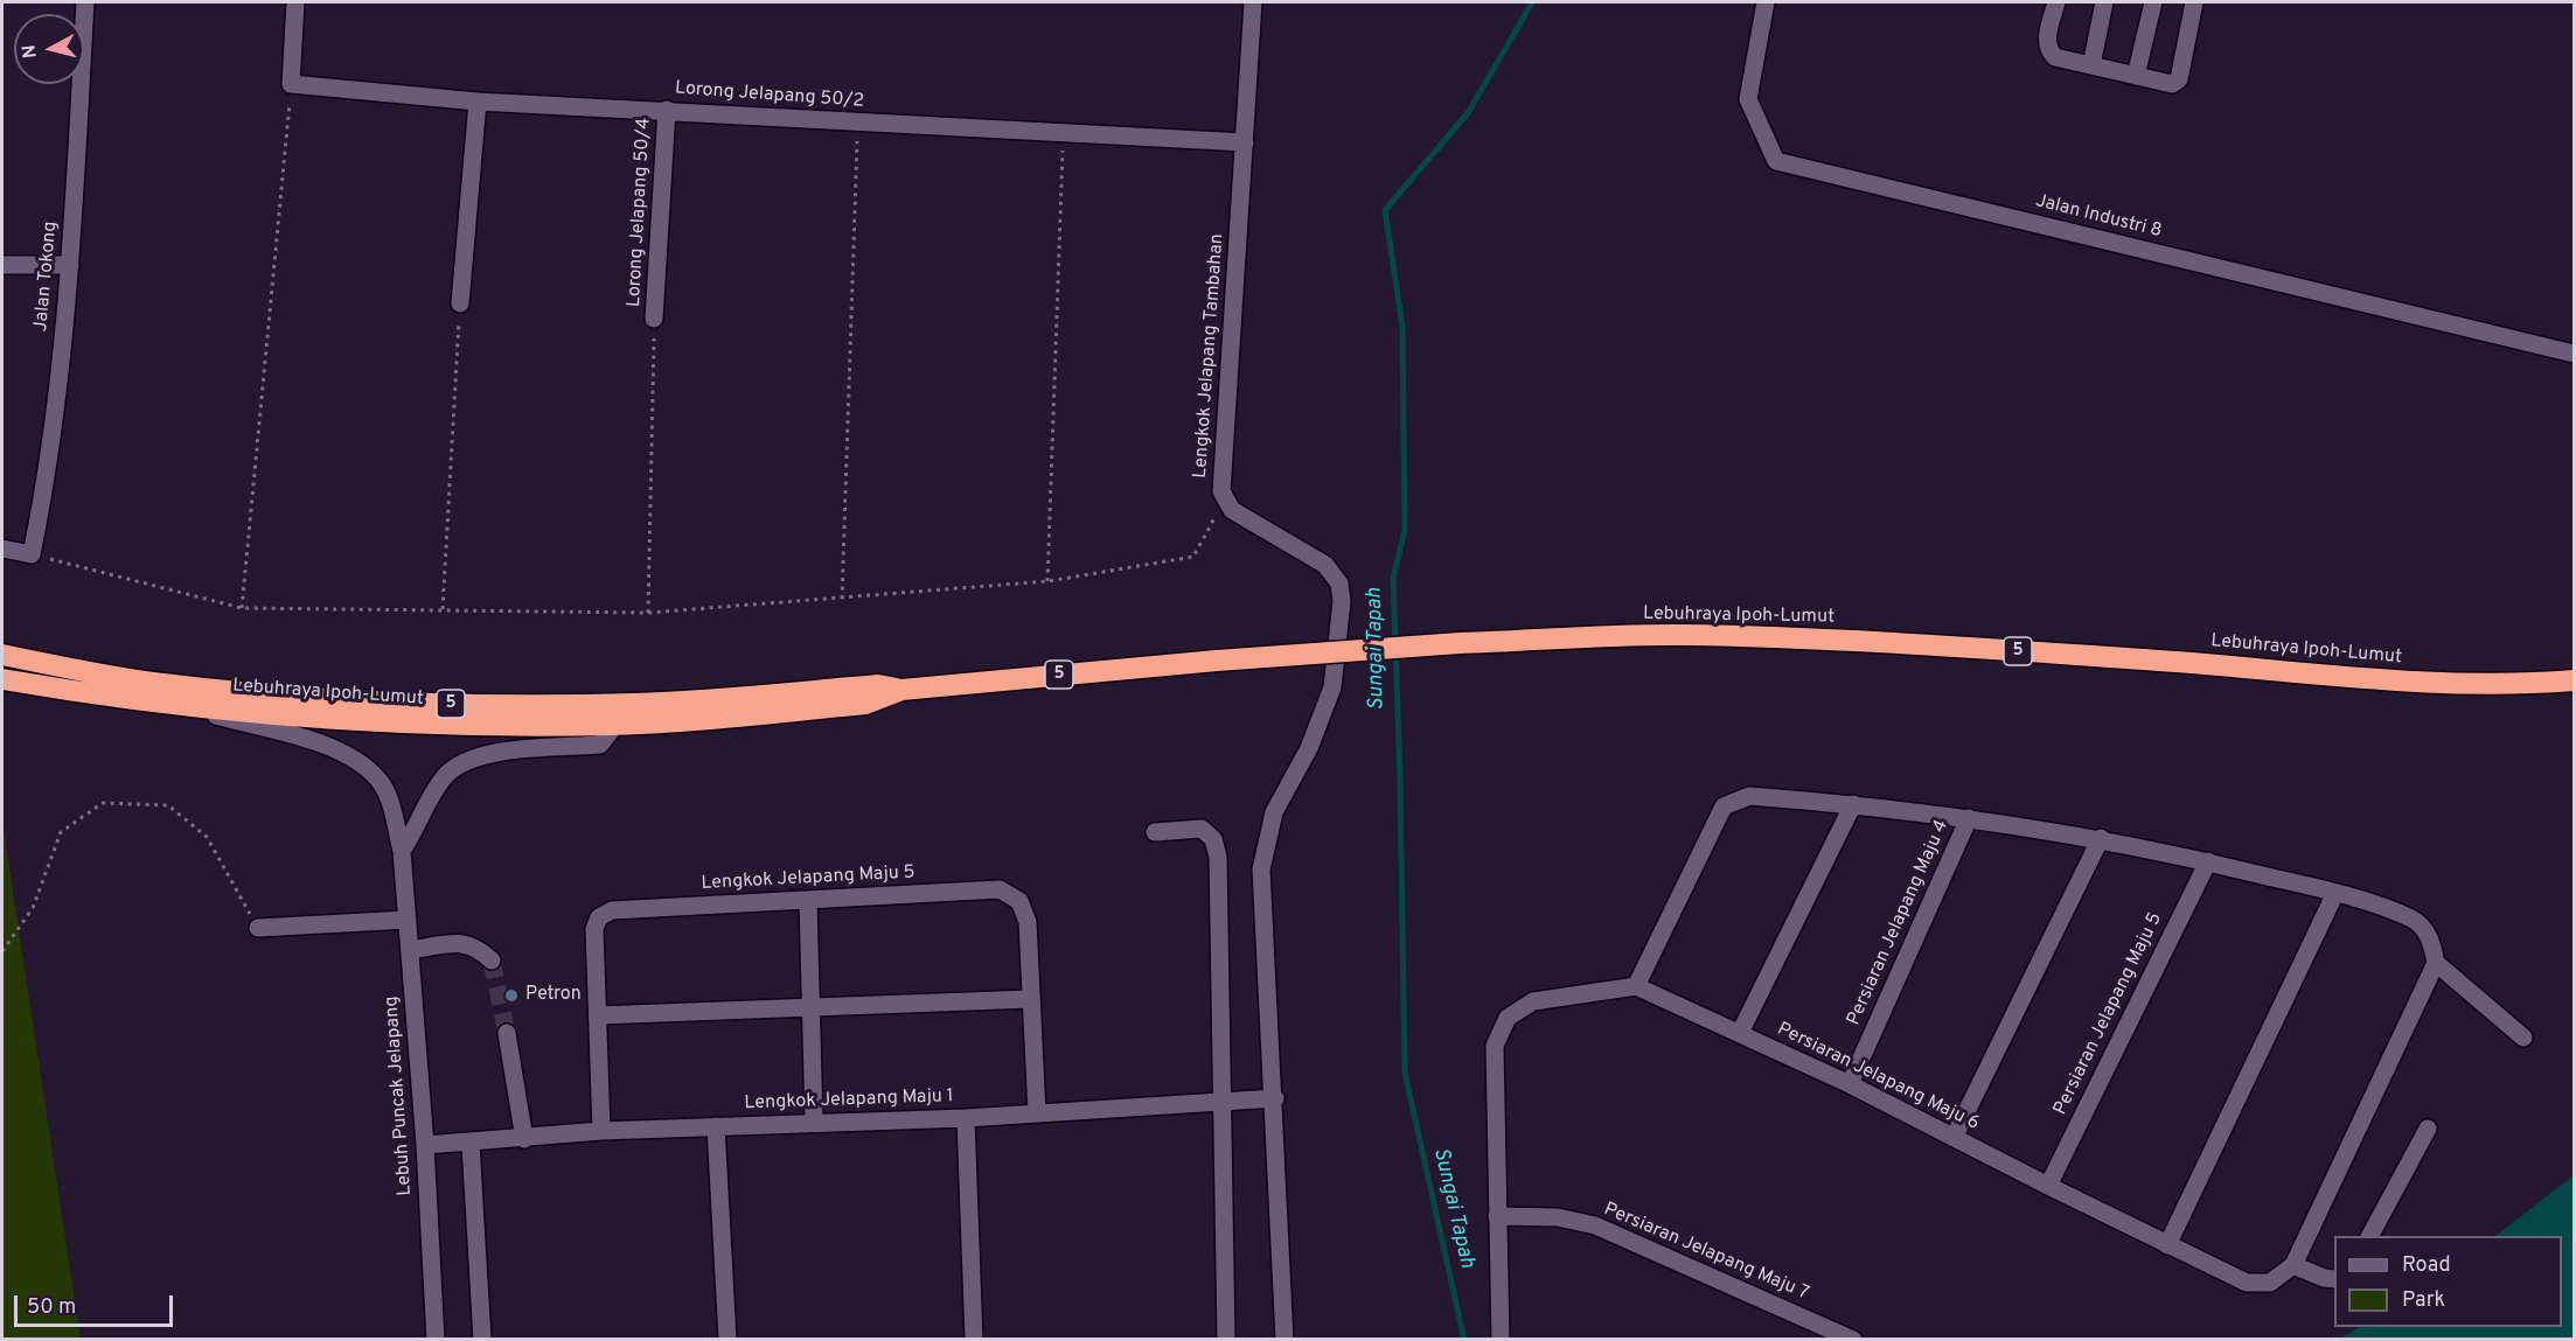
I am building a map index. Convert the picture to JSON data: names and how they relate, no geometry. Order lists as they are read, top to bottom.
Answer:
{
  "streets": {
    "highway": ["Lebuhraya Ipoh-Lumut", "5"],
    "street": [
      "Lorong Jelapang 50/2",
      "Lorong Jelapang 50/4",
      "Jalan Industri 8",
      "Jalan Tokong",
      "Lengkok Jelapang Tambahan",
      "Lengkok Jelapang Maju 5",
      "Persiaran Jelapang Maju 4",
      "Persiaran Jelapang Maju 5",
      "Persiaran Jelapang Maju 6",
      "Lebuh Puncak Jelapang",
      "Lengkok Jelapang Maju 1",
      "Persiaran Jelapang Maju 7"
    ]
  },
  "crossings": [
    ["Lorong Jelapang 50/2", "Lorong Jelapang 50/4"],
    ["Lorong Jelapang 50/2", "Lengkok Jelapang Tambahan"],
    ["Lengkok Jelapang Tambahan", "Lengkok Jelapang Maju 1"],
    ["Lebuhraya Ipoh-Lumut", "Lebuh Puncak Jelapang"],
    ["Lengkok Jelapang Maju 5", "Lengkok Jelapang Maju 1"],
    ["Persiaran Jelapang Maju 4", "Persiaran Jelapang Maju 6"],
    ["Persiaran Jelapang Maju 5", "Persiaran Jelapang Maju 6"],
    ["Lebuh Puncak Jelapang", "Lengkok Jelapang Maju 1"]
  ],
  "water": ["Sungai Tapah"],
  "places": ["Petron"],
  "legend": ["Road", "Park"],
  "scale_bar": "50 m",
  "north": "left"
}
